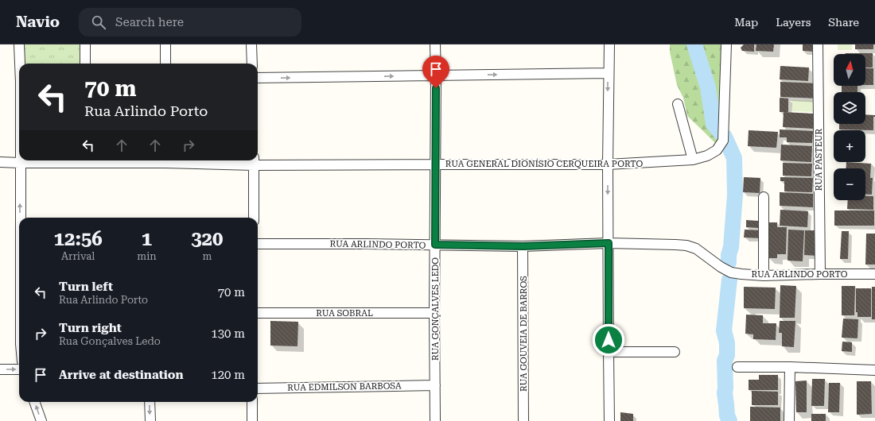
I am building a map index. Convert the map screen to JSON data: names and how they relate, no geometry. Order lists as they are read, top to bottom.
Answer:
{
  "streets": {
    "street": [
      "RUA PASTEUR",
      "RUA GENERAL DIONÍSIO CERQUEIRA PORTO",
      "RUA ARLINDO PORTO",
      "RUA GONÇALVES LEDO",
      "RUA SOBRAL",
      "RUA GOUVEIA DE BARROS",
      "RUA EDMILSON BARBOSA"
    ]
  },
  "crossings": [
    ["RUA PASTEUR", "RUA ARLINDO PORTO"],
    ["RUA GENERAL DIONÍSIO CERQUEIRA PORTO", "RUA GONÇALVES LEDO"],
    ["RUA ARLINDO PORTO", "RUA GONÇALVES LEDO"],
    ["RUA ARLINDO PORTO", "RUA GOUVEIA DE BARROS"],
    ["RUA GONÇALVES LEDO", "RUA SOBRAL"],
    ["RUA GONÇALVES LEDO", "RUA EDMILSON BARBOSA"]
  ],
  "north": "top",
  "page": {
    "header": "Navio",
    "search": "Search here",
    "nav": ["Map", "Layers", "Share"],
    "map_buttons": ["+", "−"],
    "turn": ["70 m", "Rua Arlindo Porto"],
    "eta": [
      "12:56",
      "Arrival",
      "1",
      "min",
      "320",
      "m"
    ],
    "list": [
      {
        "name": "Turn left",
        "note": "Rua Arlindo Porto",
        "value": "70 m"
      },
      {
        "name": "Turn right",
        "note": "Rua Gonçalves Ledo",
        "value": "130 m"
      },
      {
        "name": "Arrive at destination",
        "value": "120 m"
      }
    ]
  }
}
